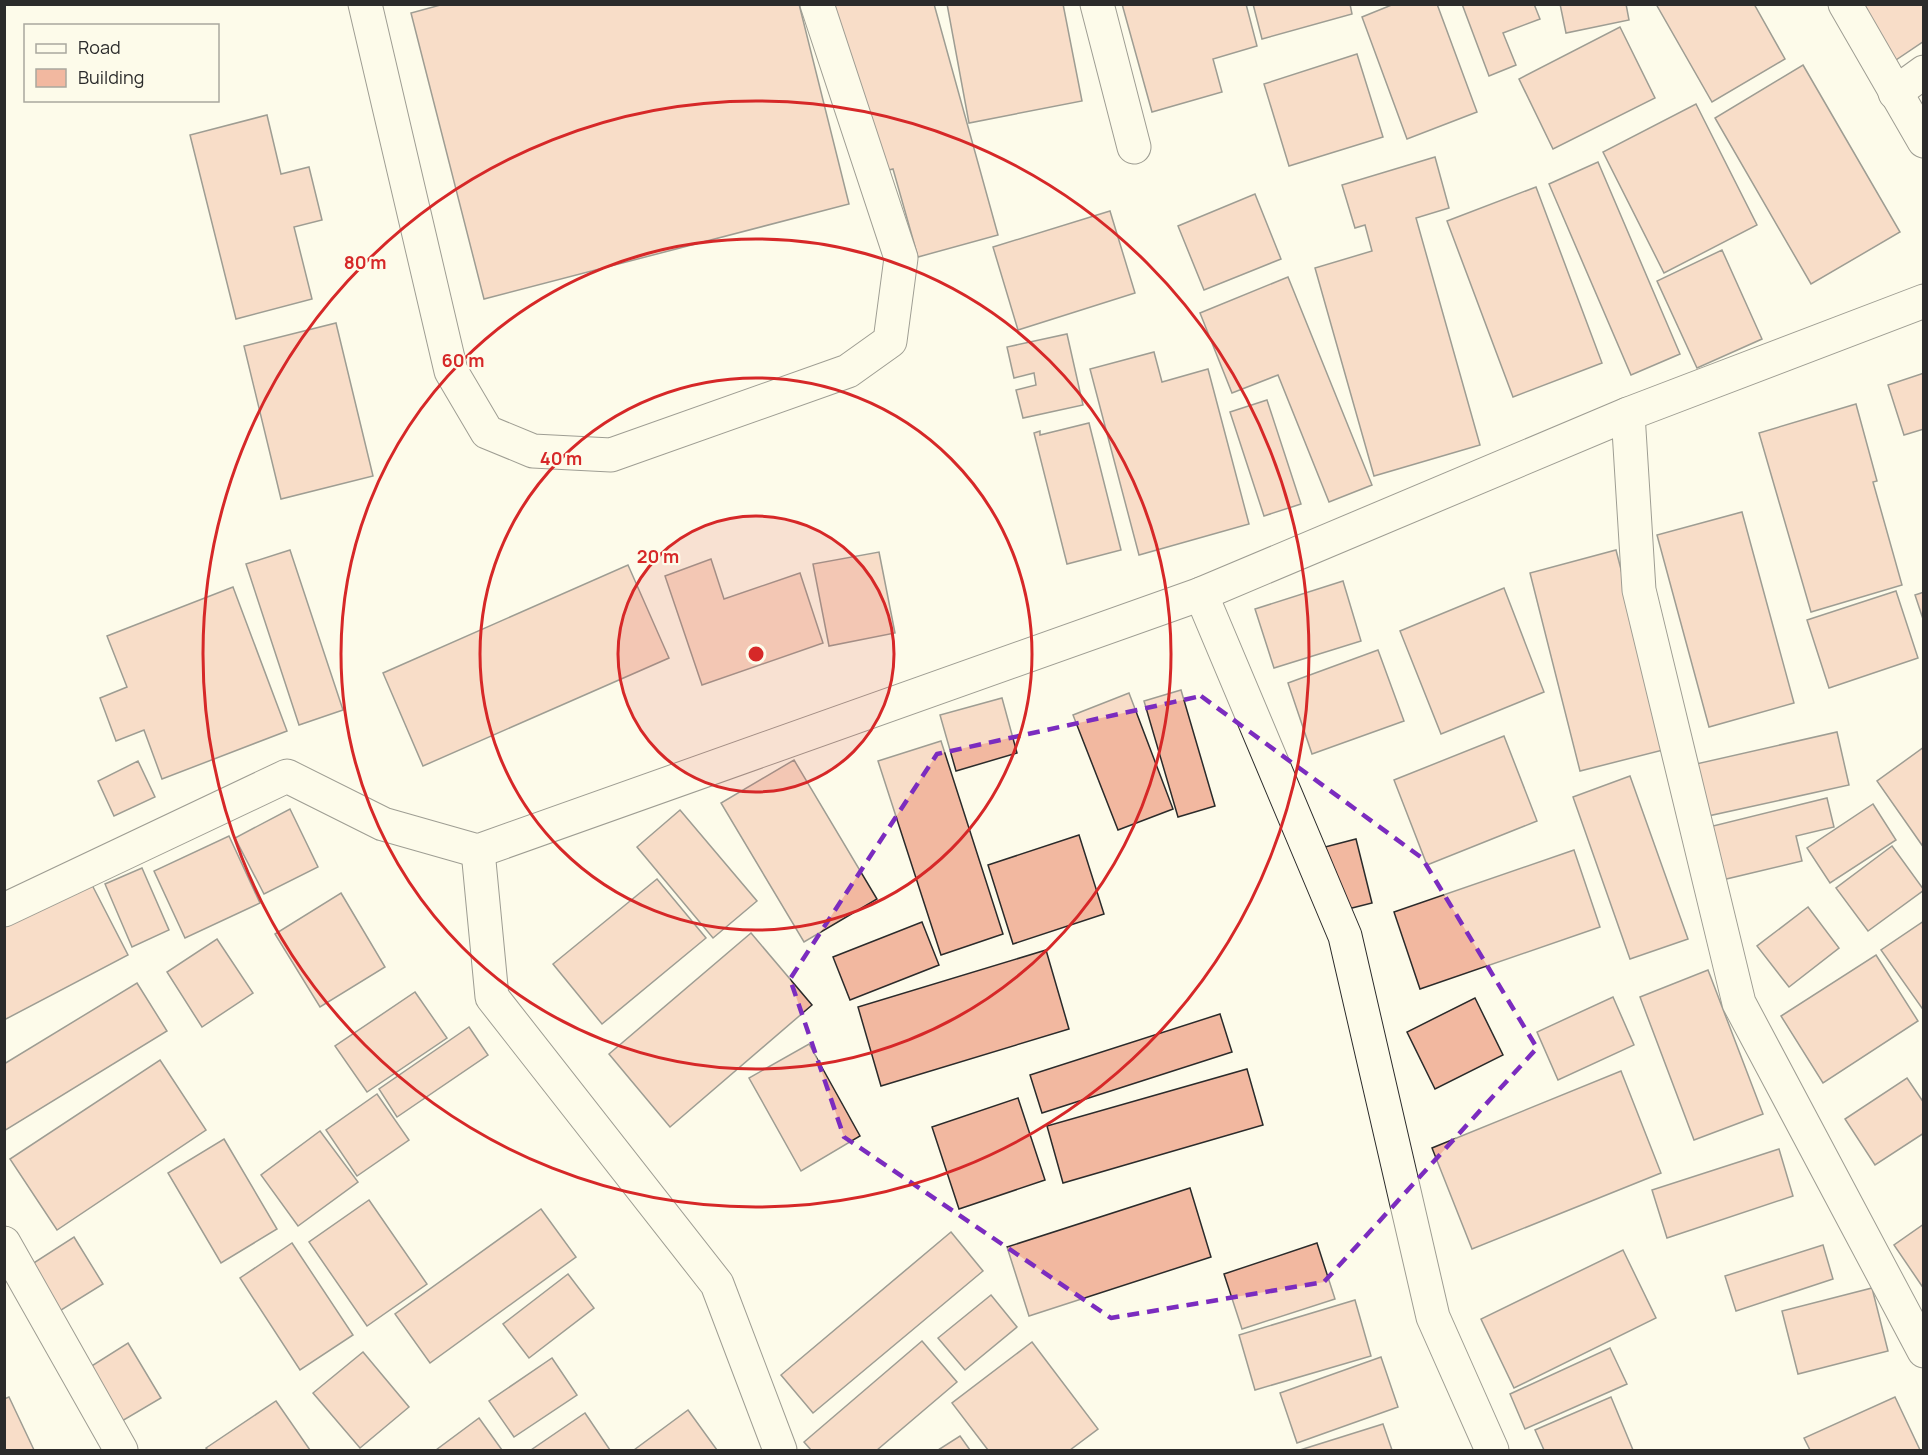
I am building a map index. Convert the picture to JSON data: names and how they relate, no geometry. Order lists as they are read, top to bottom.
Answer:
{
  "legend": ["Road", "Building"],
  "rings": [
    "80 m",
    "60 m",
    "40 m",
    "20 m"
  ]
}
